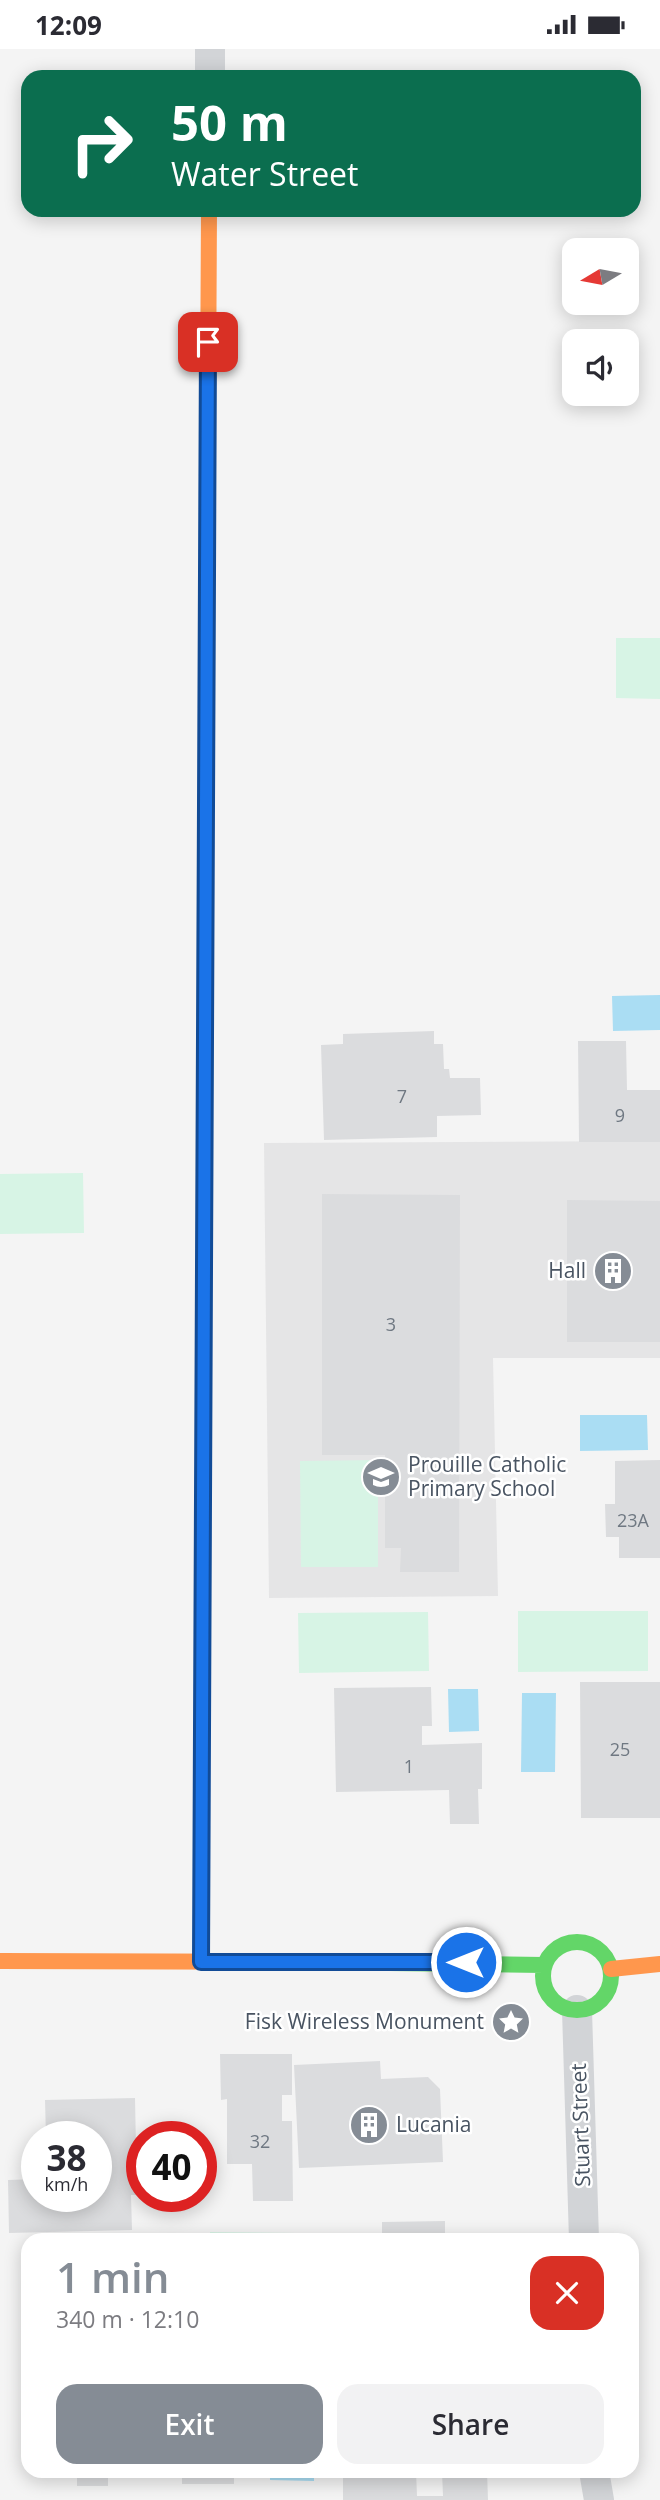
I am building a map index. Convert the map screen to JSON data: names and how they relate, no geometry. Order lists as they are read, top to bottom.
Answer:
{
  "streets": {
    "street": ["Stuart Street"]
  },
  "places": {
    "building": ["Hall", "Lucania"],
    "school or university": ["Prouille Catholic Primary School"],
    "place": ["Fisk Wireless Monument"]
  },
  "house_numbers": [
    "7",
    "9",
    "3",
    "23A",
    "25",
    "1",
    "32"
  ],
  "north": "left",
  "page": {
    "status": "12:09",
    "turn": ["50 m", "Water Street"],
    "speed": "38 km/h",
    "limit": "40",
    "heading": ["1 min", "340 m · 12:10"],
    "buttons": ["Exit", "Share"]
  }
}
